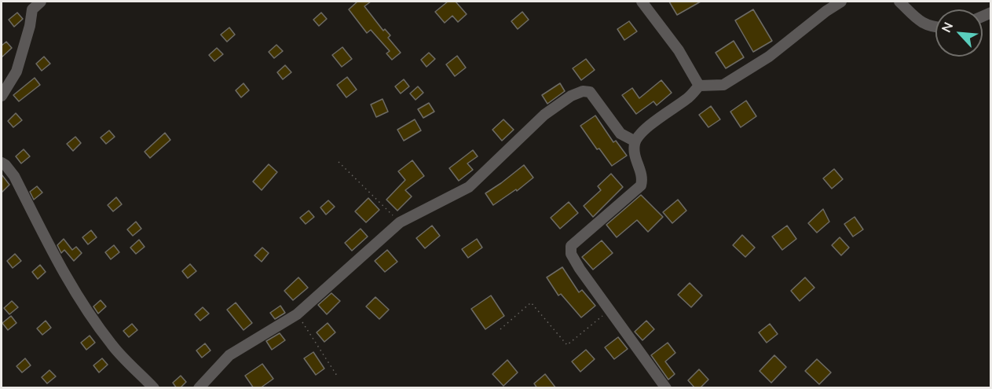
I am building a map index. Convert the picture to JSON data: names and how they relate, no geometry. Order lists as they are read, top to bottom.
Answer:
{
  "north": "top left"
}
